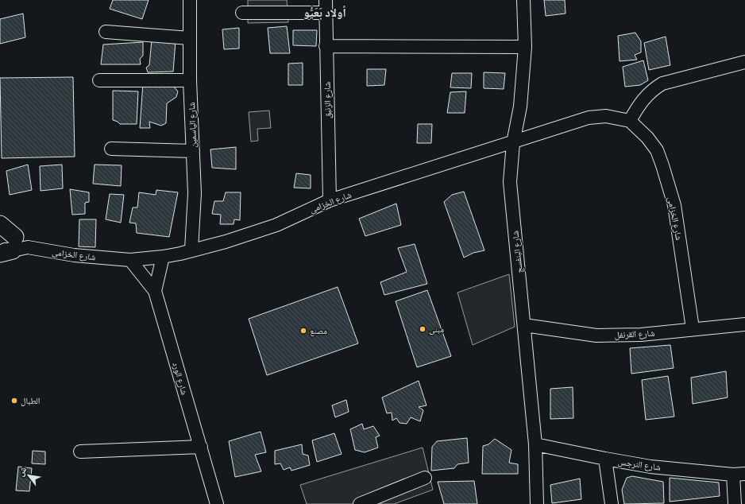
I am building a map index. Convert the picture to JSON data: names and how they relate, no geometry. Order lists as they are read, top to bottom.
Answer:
{
  "streets": {
    "street": [
      "شارع الزنبق",
      "شارع الياسمين",
      "شارع الخزامى",
      "شارع البنفسج",
      "شارع القرنفل",
      "شارع الورد",
      "شارع النرجس"
    ]
  },
  "crossings": [
    ["شارع الزنبق", "شارع الخزامى"],
    ["شارع الياسمين", "شارع الخزامى"],
    ["شارع الخزامى", "شارع البنفسج"],
    ["شارع الخزامى", "شارع القرنفل"],
    ["شارع الخزامى", "شارع الورد"],
    ["شارع البنفسج", "شارع القرنفل"],
    ["شارع البنفسج", "شارع النرجس"]
  ],
  "districts": ["أولاد بَعَيُّو"],
  "places": ["مبنى", "مصنع", "الطبال"],
  "north": "top left"
}
